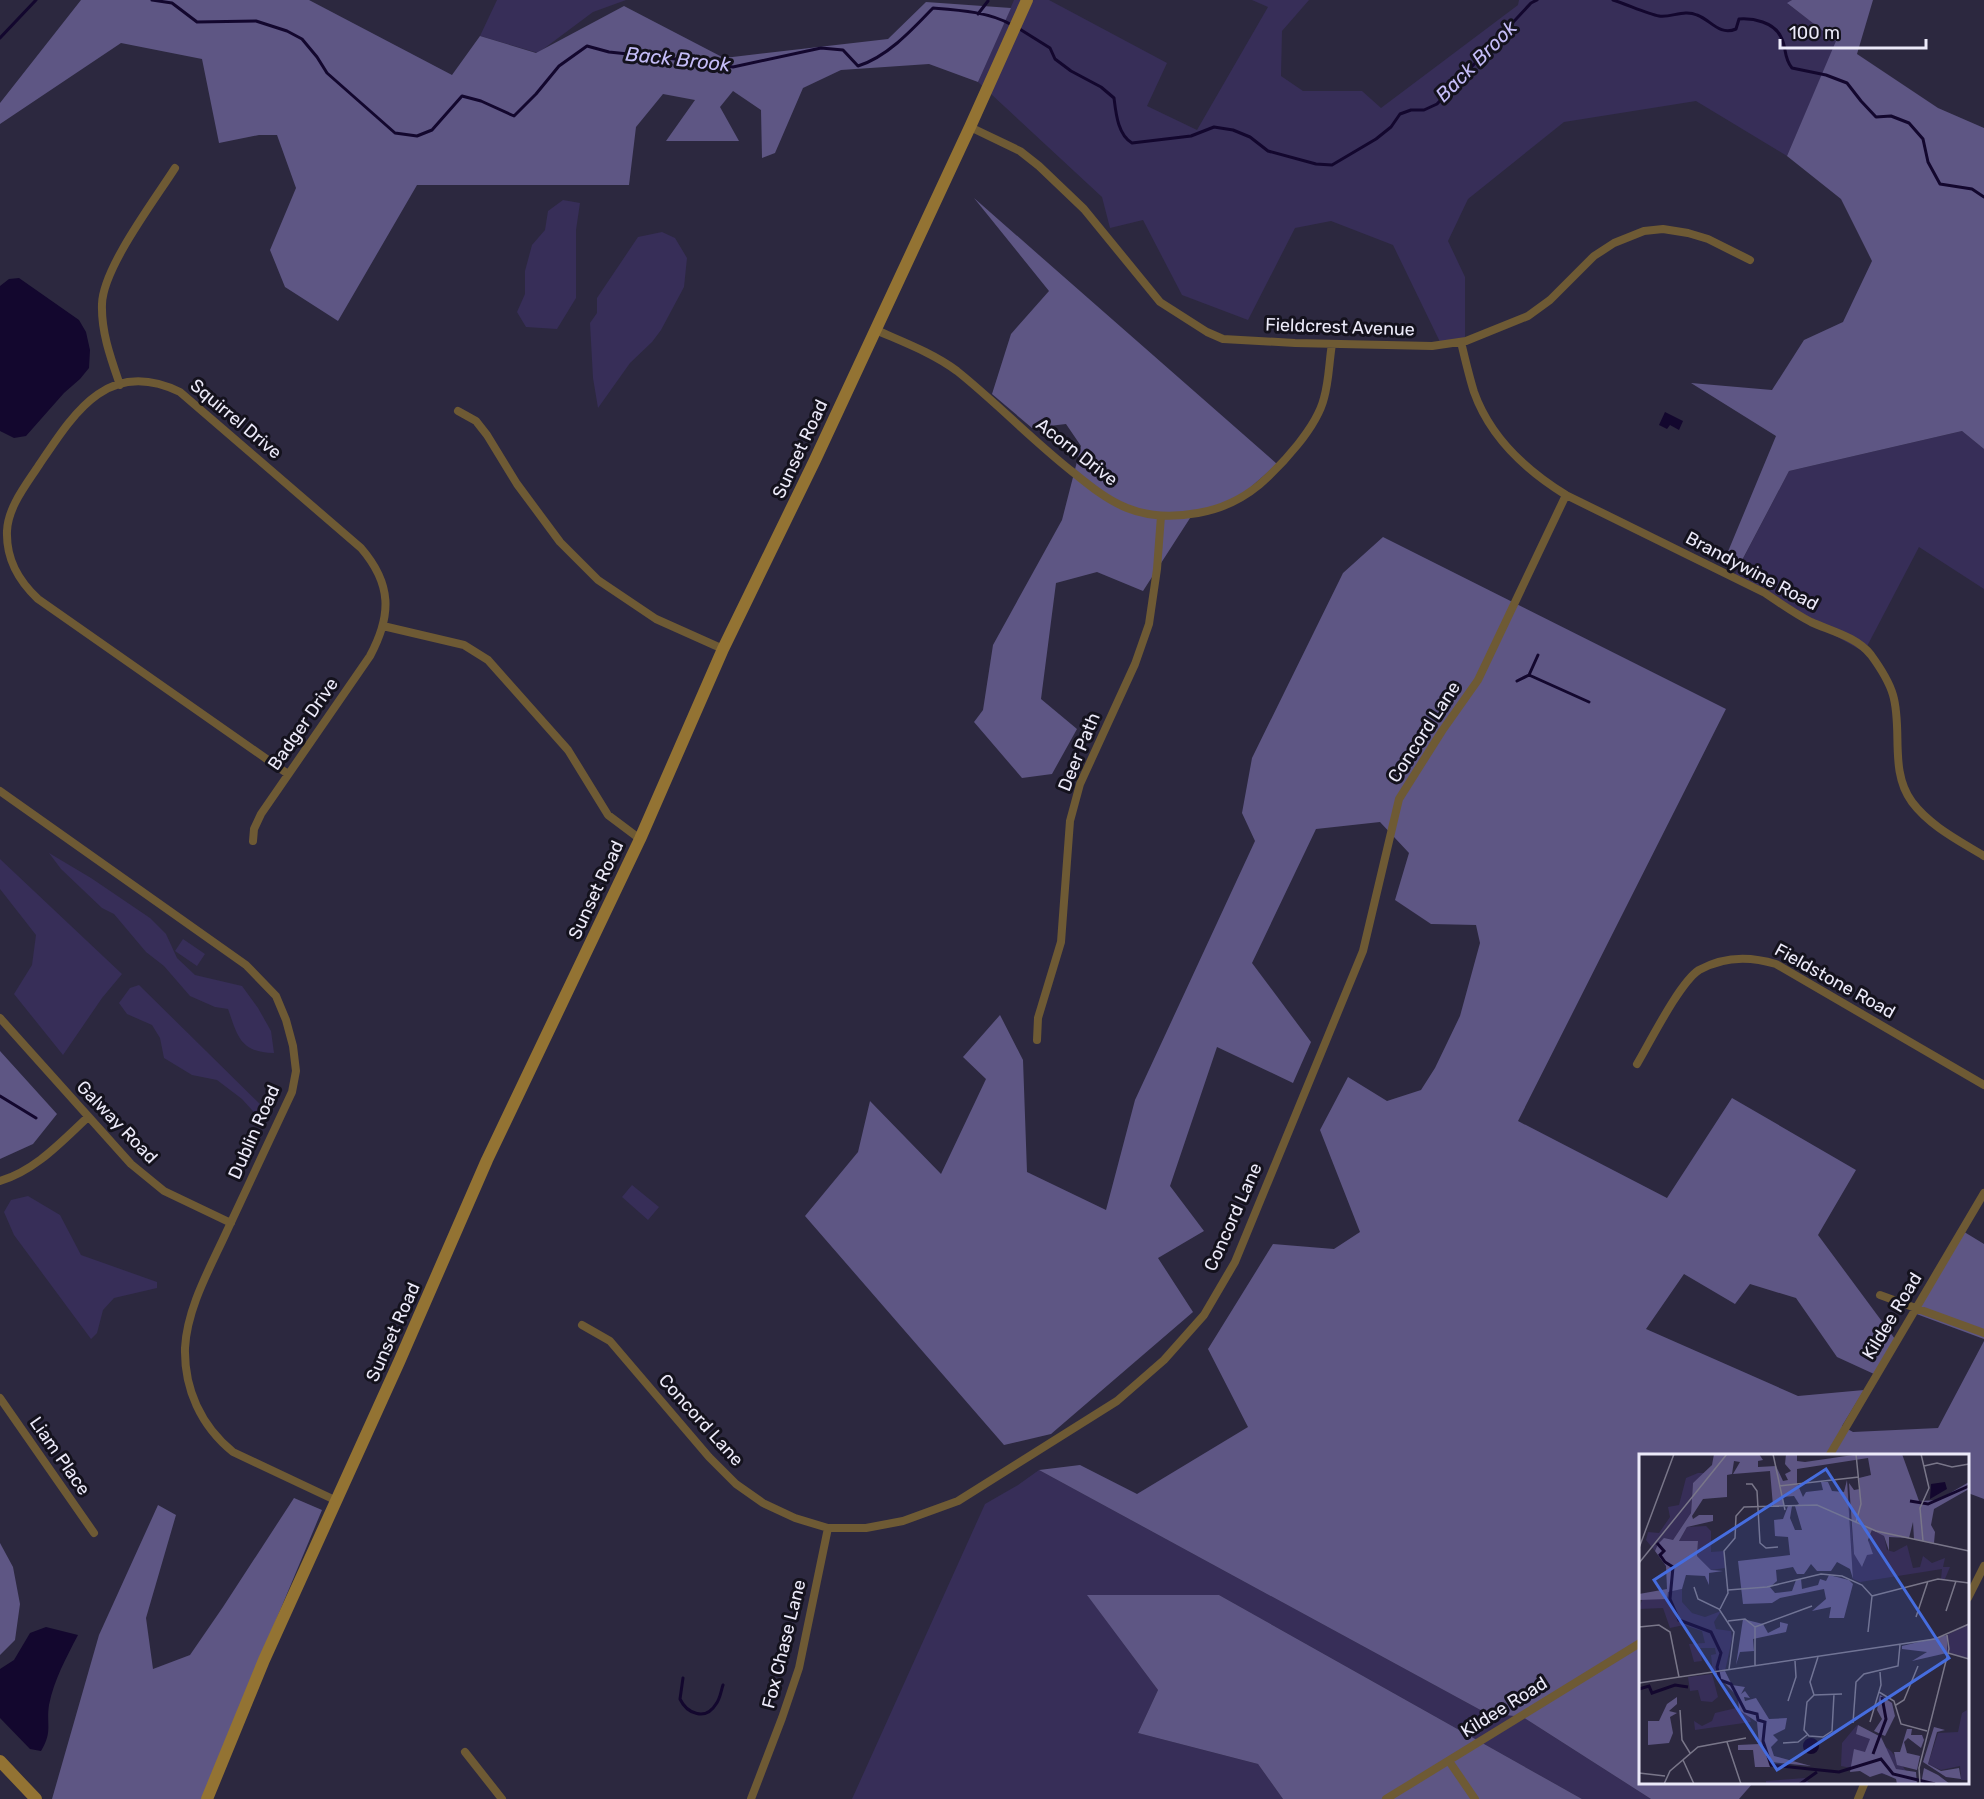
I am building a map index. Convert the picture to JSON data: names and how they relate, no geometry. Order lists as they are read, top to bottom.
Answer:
{
  "streets": {
    "street": [
      "Fieldcrest Avenue",
      "Squirrel Drive",
      "Sunset Road",
      "Acorn Drive",
      "Brandywine Road",
      "Badger Drive",
      "Concord Lane",
      "Deer Path",
      "Fieldstone Road",
      "Galway Road",
      "Dublin Road",
      "Kildee Road",
      "Liam Place",
      "Fox Chase Lane"
    ]
  },
  "crossings": [
    ["Fieldcrest Avenue", "Sunset Road"],
    ["Fieldcrest Avenue", "Acorn Drive"],
    ["Fieldcrest Avenue", "Brandywine Road"],
    ["Squirrel Drive", "Badger Drive"],
    ["Sunset Road", "Acorn Drive"],
    ["Sunset Road", "Dublin Road"],
    ["Acorn Drive", "Deer Path"],
    ["Brandywine Road", "Concord Lane"],
    ["Concord Lane", "Fox Chase Lane"],
    ["Galway Road", "Dublin Road"]
  ],
  "water": ["Back Brook"],
  "scale_bar": "100 m"
}
